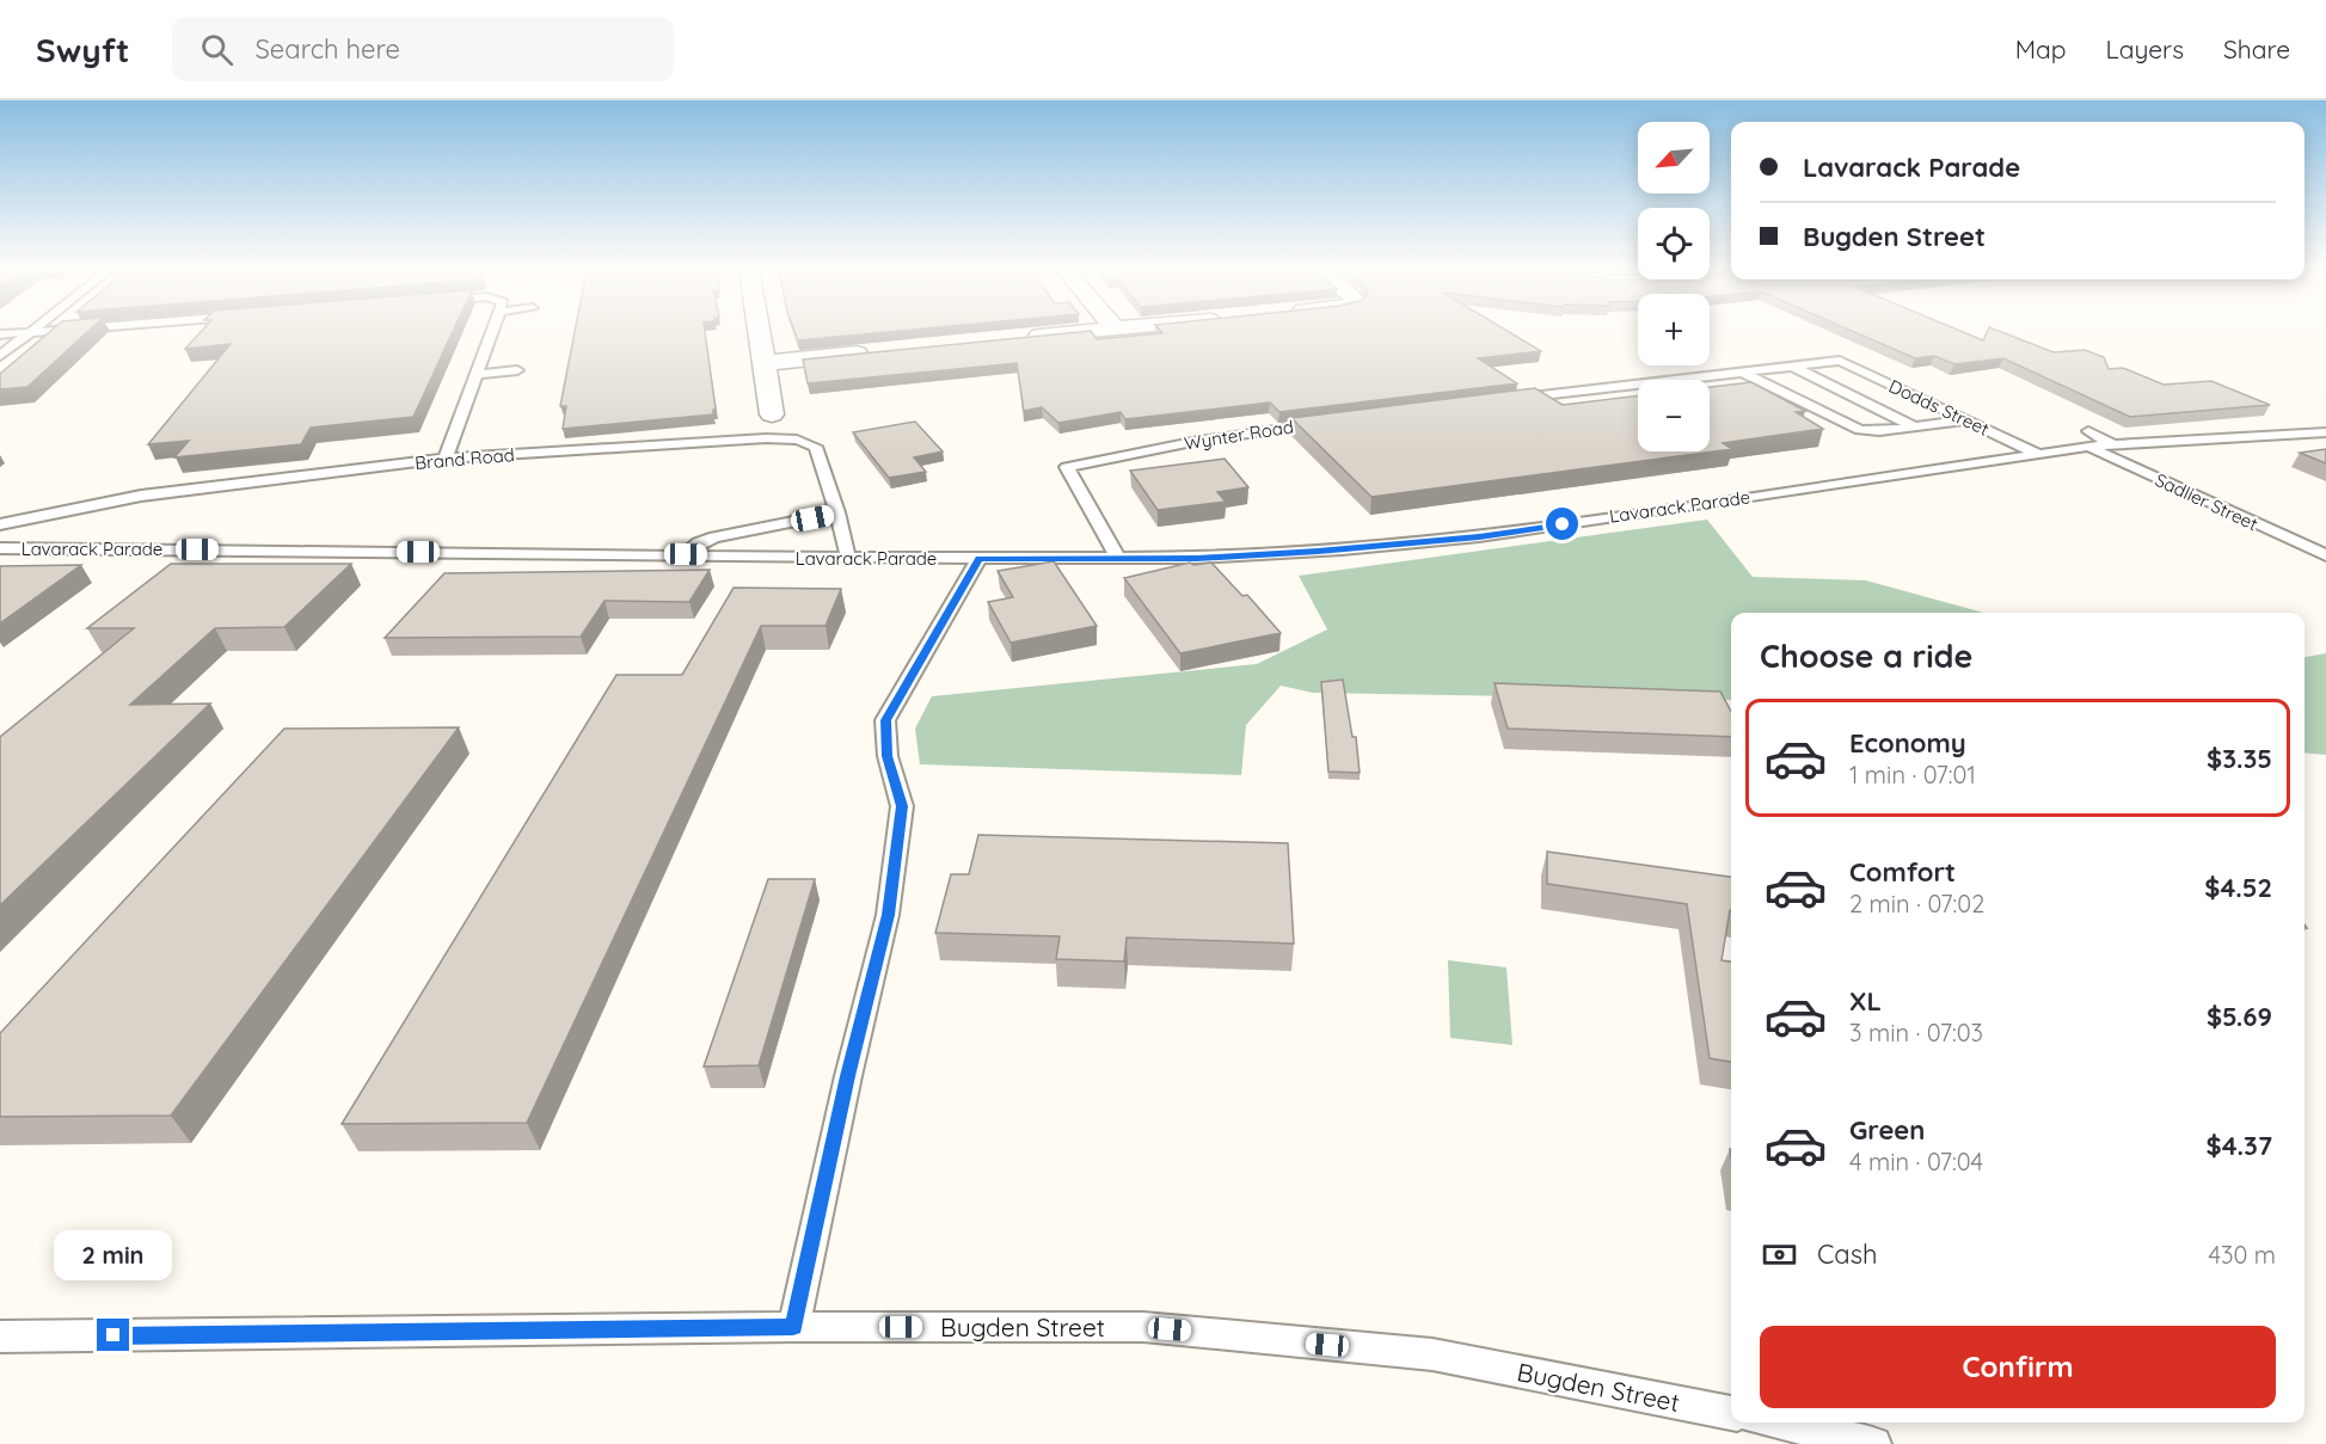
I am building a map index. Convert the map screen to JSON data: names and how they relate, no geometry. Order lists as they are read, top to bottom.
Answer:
{
  "streets": {
    "lane": [
      "Dodds Street",
      "Wynter Road",
      "Brand Road",
      "Sadlier Street",
      "Lavarack Parade",
      "Bugden Street"
    ]
  },
  "crossings": [
    ["Dodds Street", "Lavarack Parade"],
    ["Wynter Road", "Lavarack Parade"],
    ["Brand Road", "Lavarack Parade"],
    ["Sadlier Street", "Lavarack Parade"]
  ],
  "north": "bottom left",
  "page": {
    "header": "Swyft",
    "search": "Search here",
    "nav": ["Map", "Layers", "Share"],
    "map_buttons": ["+", "−"],
    "banner": ["Lavarack Parade", "Bugden Street"],
    "heading": "Choose a ride",
    "list": [
      {
        "name": "Economy",
        "note": "1 min · 07:01",
        "value": "$3.35"
      },
      {
        "name": "Comfort",
        "note": "2 min · 07:02",
        "value": "$4.52"
      },
      {
        "name": "XL",
        "note": "3 min · 07:03",
        "value": "$5.69"
      },
      {
        "name": "Green",
        "note": "4 min · 07:04",
        "value": "$4.37"
      }
    ],
    "pay": ["Cash", "430 m"],
    "bubble": "2 min",
    "buttons": "Confirm"
  }
}
